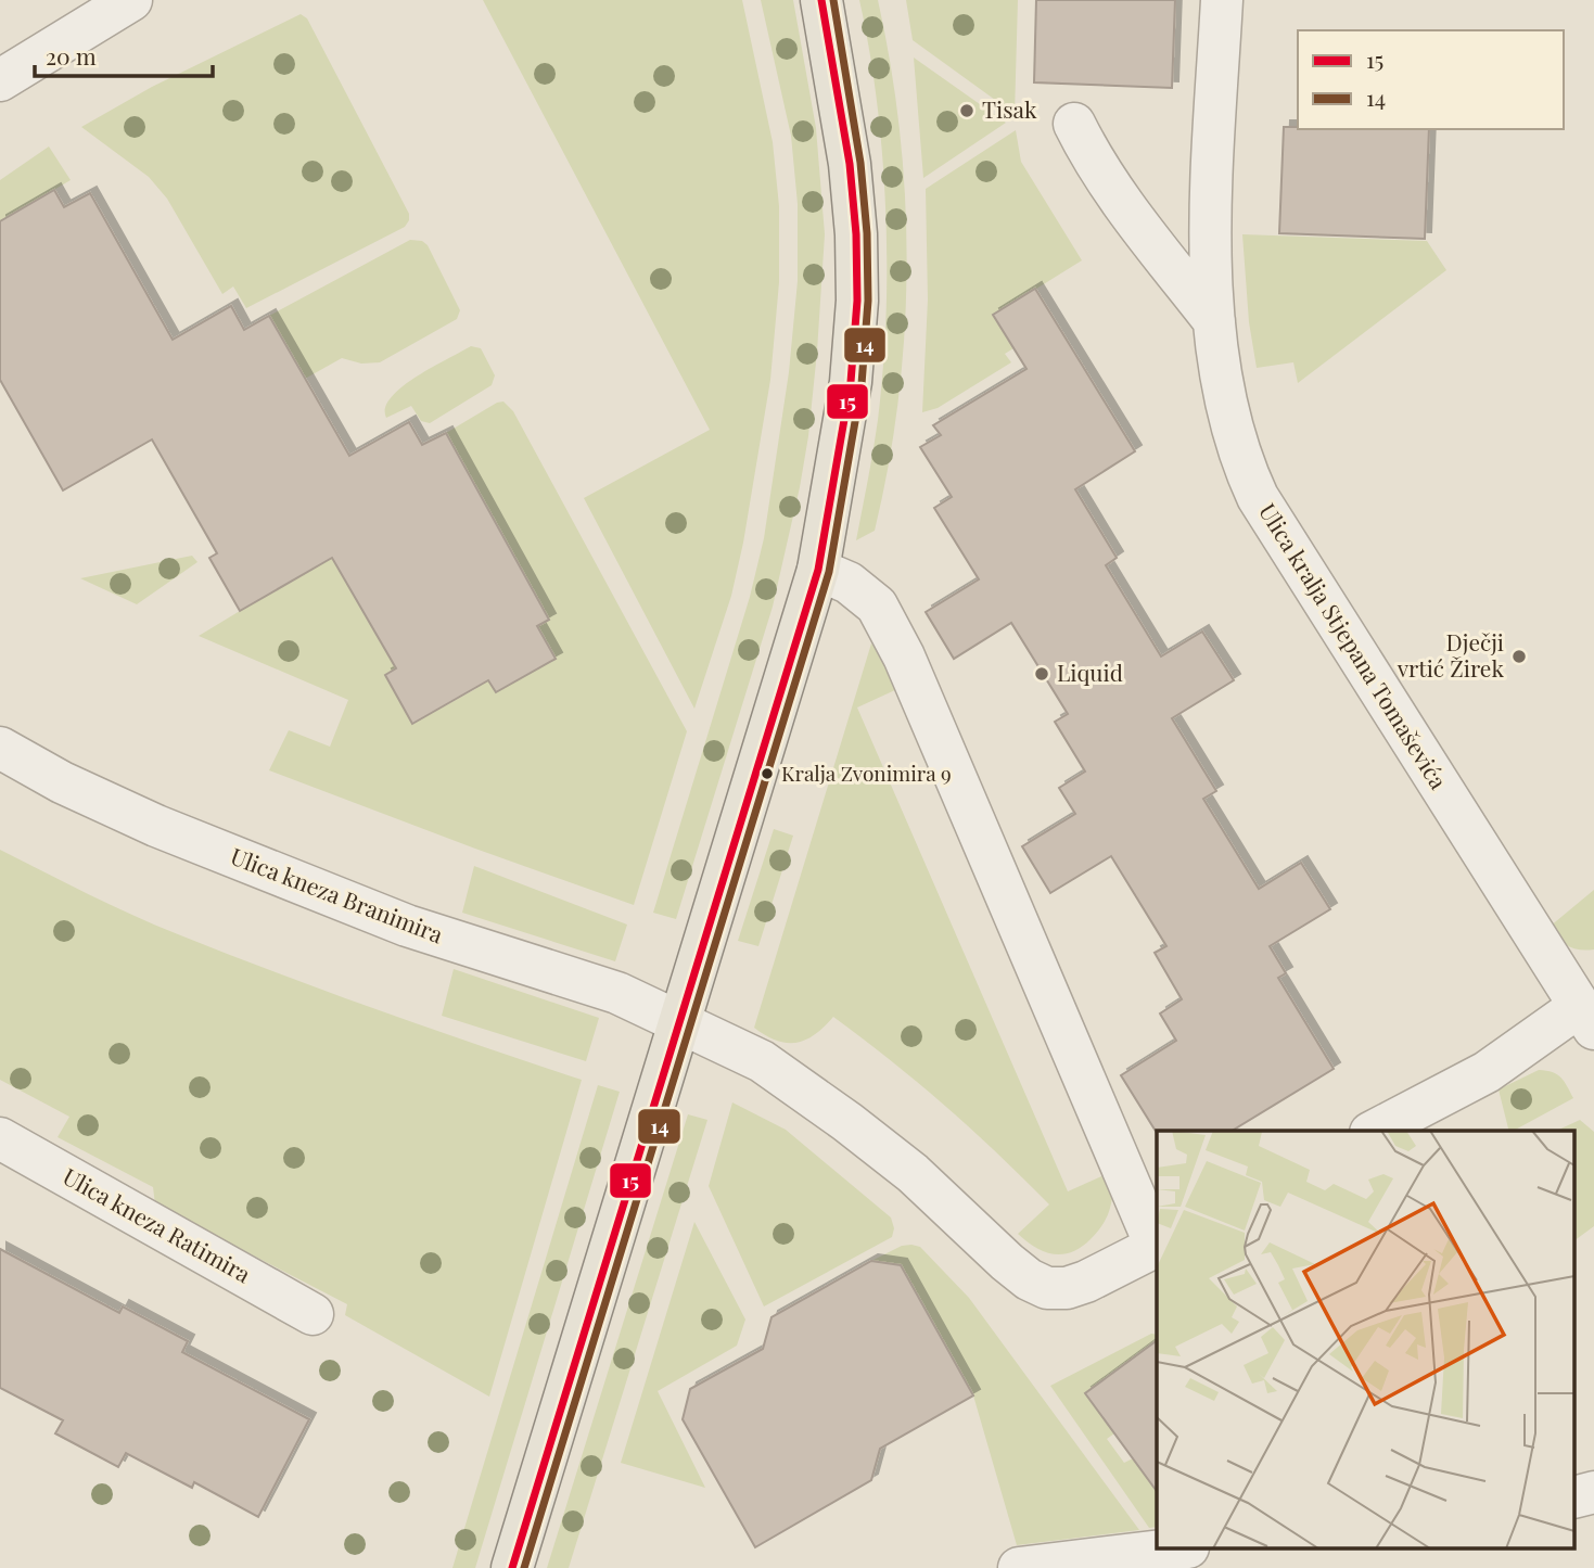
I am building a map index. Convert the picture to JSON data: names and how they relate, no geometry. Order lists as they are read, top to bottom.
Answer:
{
  "streets": {
    "street": ["Ulica kralja Stjepana Tomaševića", "Ulica kneza Branimira", "Ulica kneza Ratimira"]
  },
  "places": [
    "Tisak",
    "Dječji vrtić Žirek",
    "Liquid",
    "Kralja Zvonimira 9"
  ],
  "lines": ["transit line 15", "transit line 14"],
  "legend": ["15", "14"],
  "scale_bar": "20 m"
}
